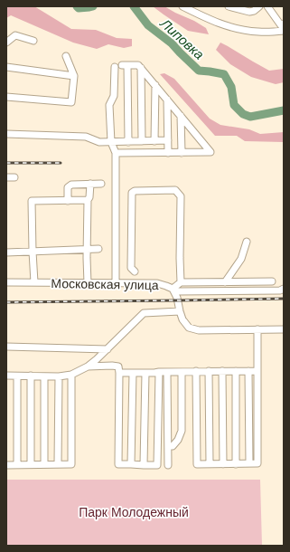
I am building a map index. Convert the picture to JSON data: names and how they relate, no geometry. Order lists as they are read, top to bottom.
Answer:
{
  "streets": {
    "street": ["Московская улица"]
  },
  "water": ["Липовка"],
  "parks": ["Парк Молодежный"]
}
